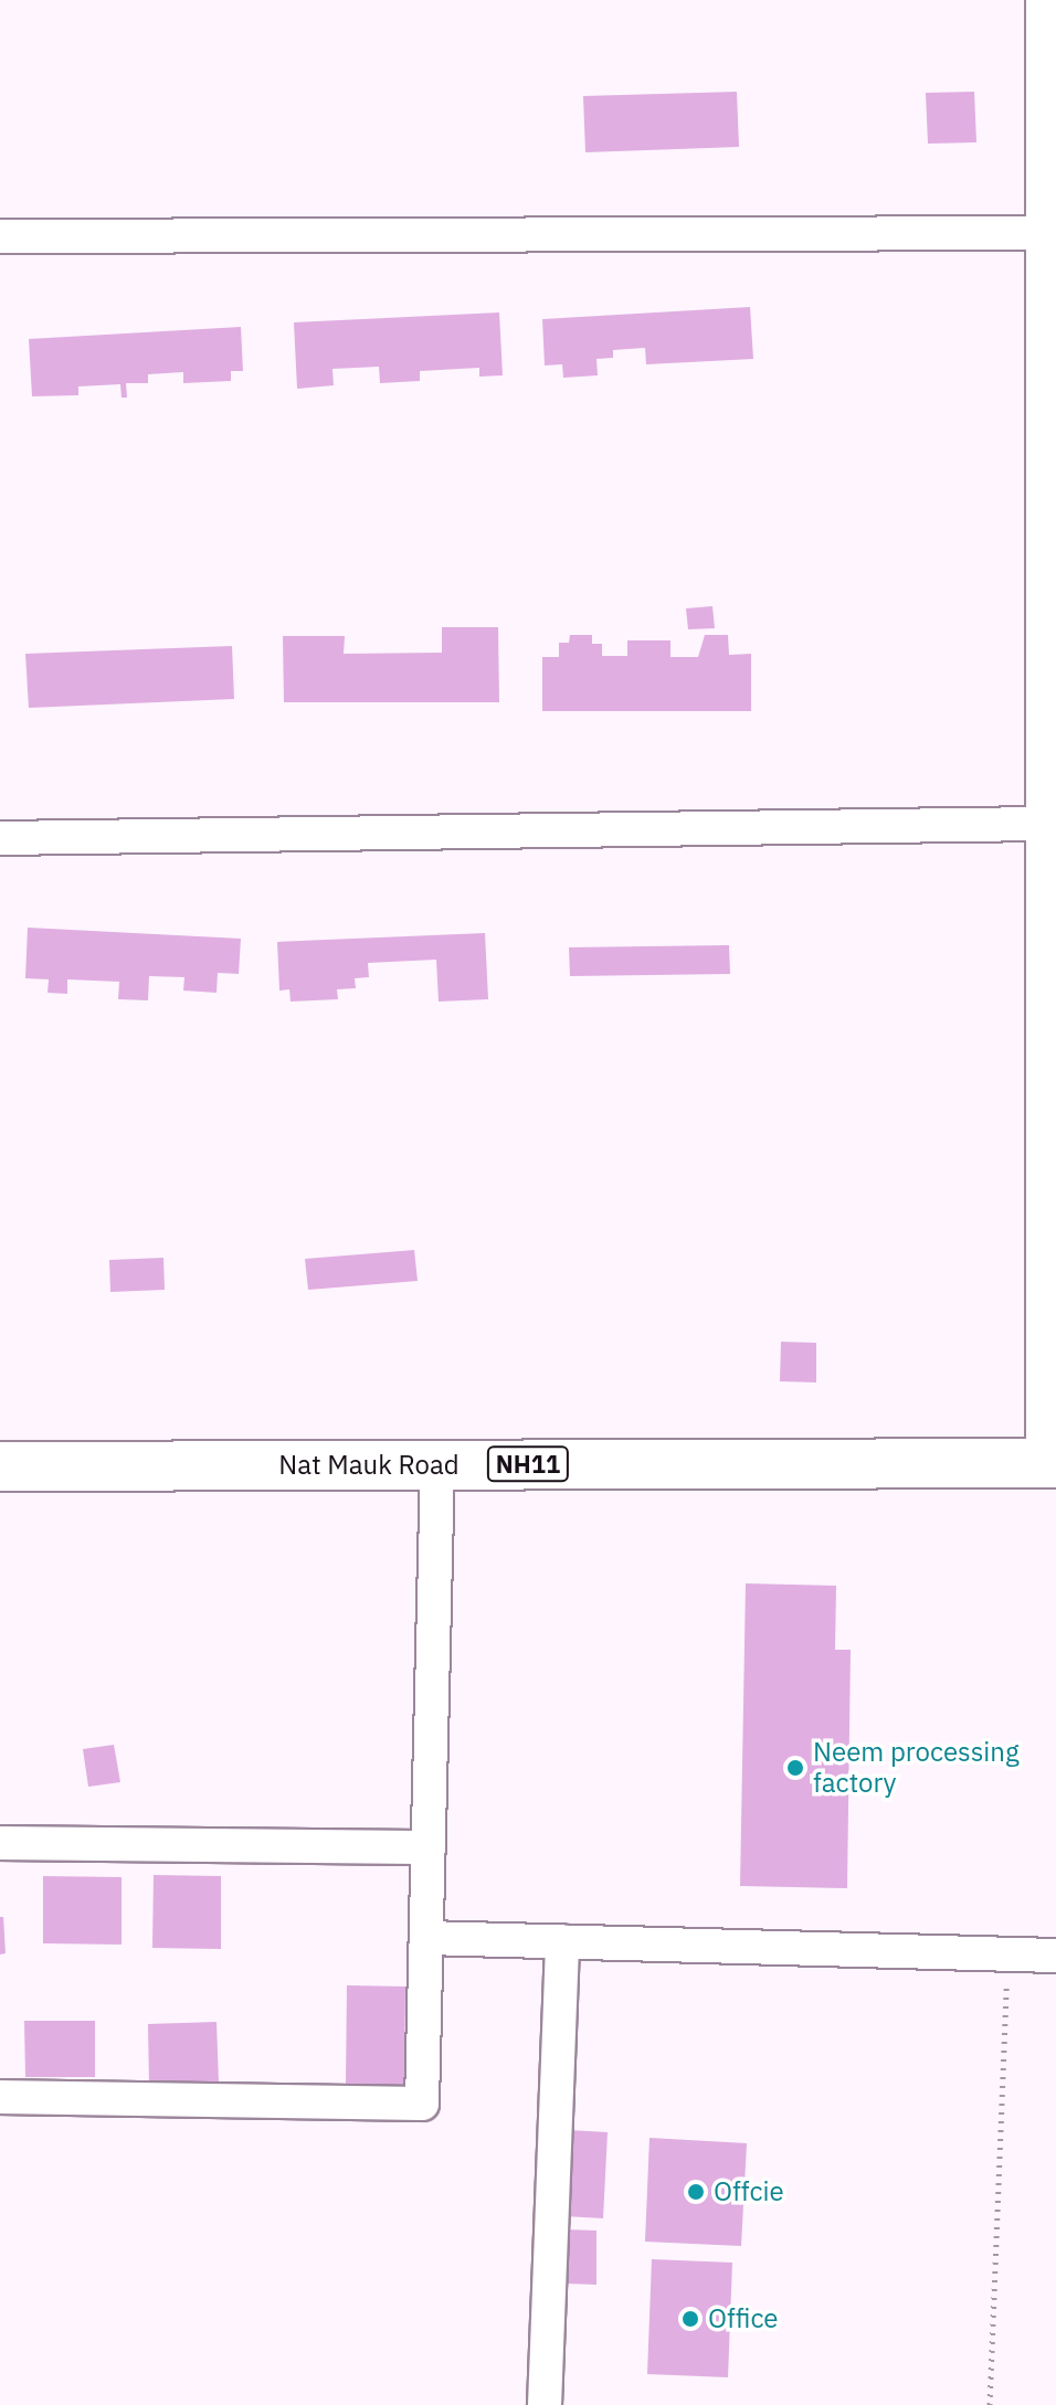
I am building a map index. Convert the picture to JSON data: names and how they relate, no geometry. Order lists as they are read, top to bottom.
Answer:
{
  "streets": {
    "highway": ["NH11", "Nat Mauk Road"]
  },
  "places": ["Neem processing factory", "Offcie", "Office"]
}
